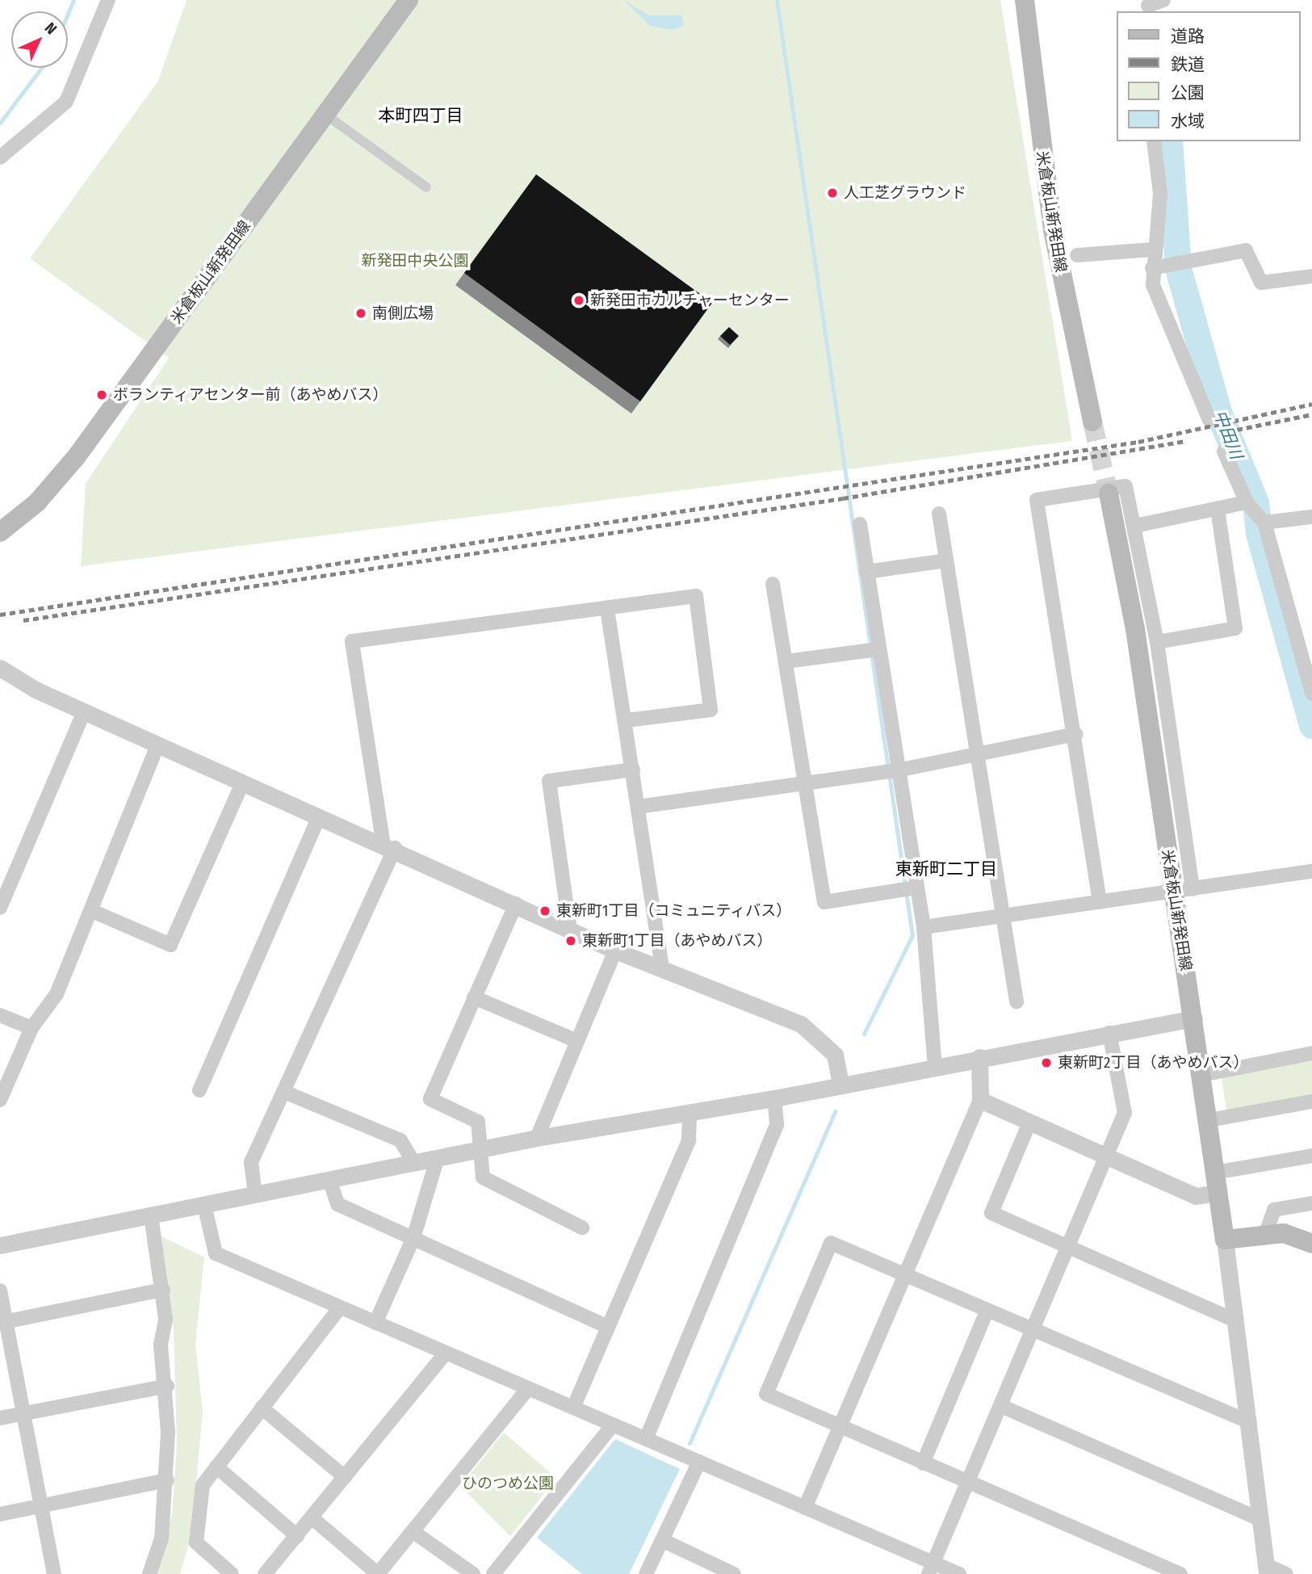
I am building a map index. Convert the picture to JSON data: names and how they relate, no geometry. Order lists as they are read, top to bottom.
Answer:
{
  "streets": {
    "main road": ["米倉板山新発田線"]
  },
  "districts": ["本町四丁目", "東新町二丁目"],
  "water": ["中田川"],
  "parks": ["新発田中央公園", "ひのつめ公園"],
  "places": [
    "人工芝グラウンド",
    "新発田市カルチャーセンター",
    "南側広場",
    "ボランティアセンター前（あやめバス）",
    "東新町1丁目（コミュニティバス）",
    "東新町1丁目（あやめバス）",
    "東新町2丁目（あやめバス）"
  ],
  "legend": [
    "道路",
    "鉄道",
    "公園",
    "水域"
  ],
  "north": "top right"
}
